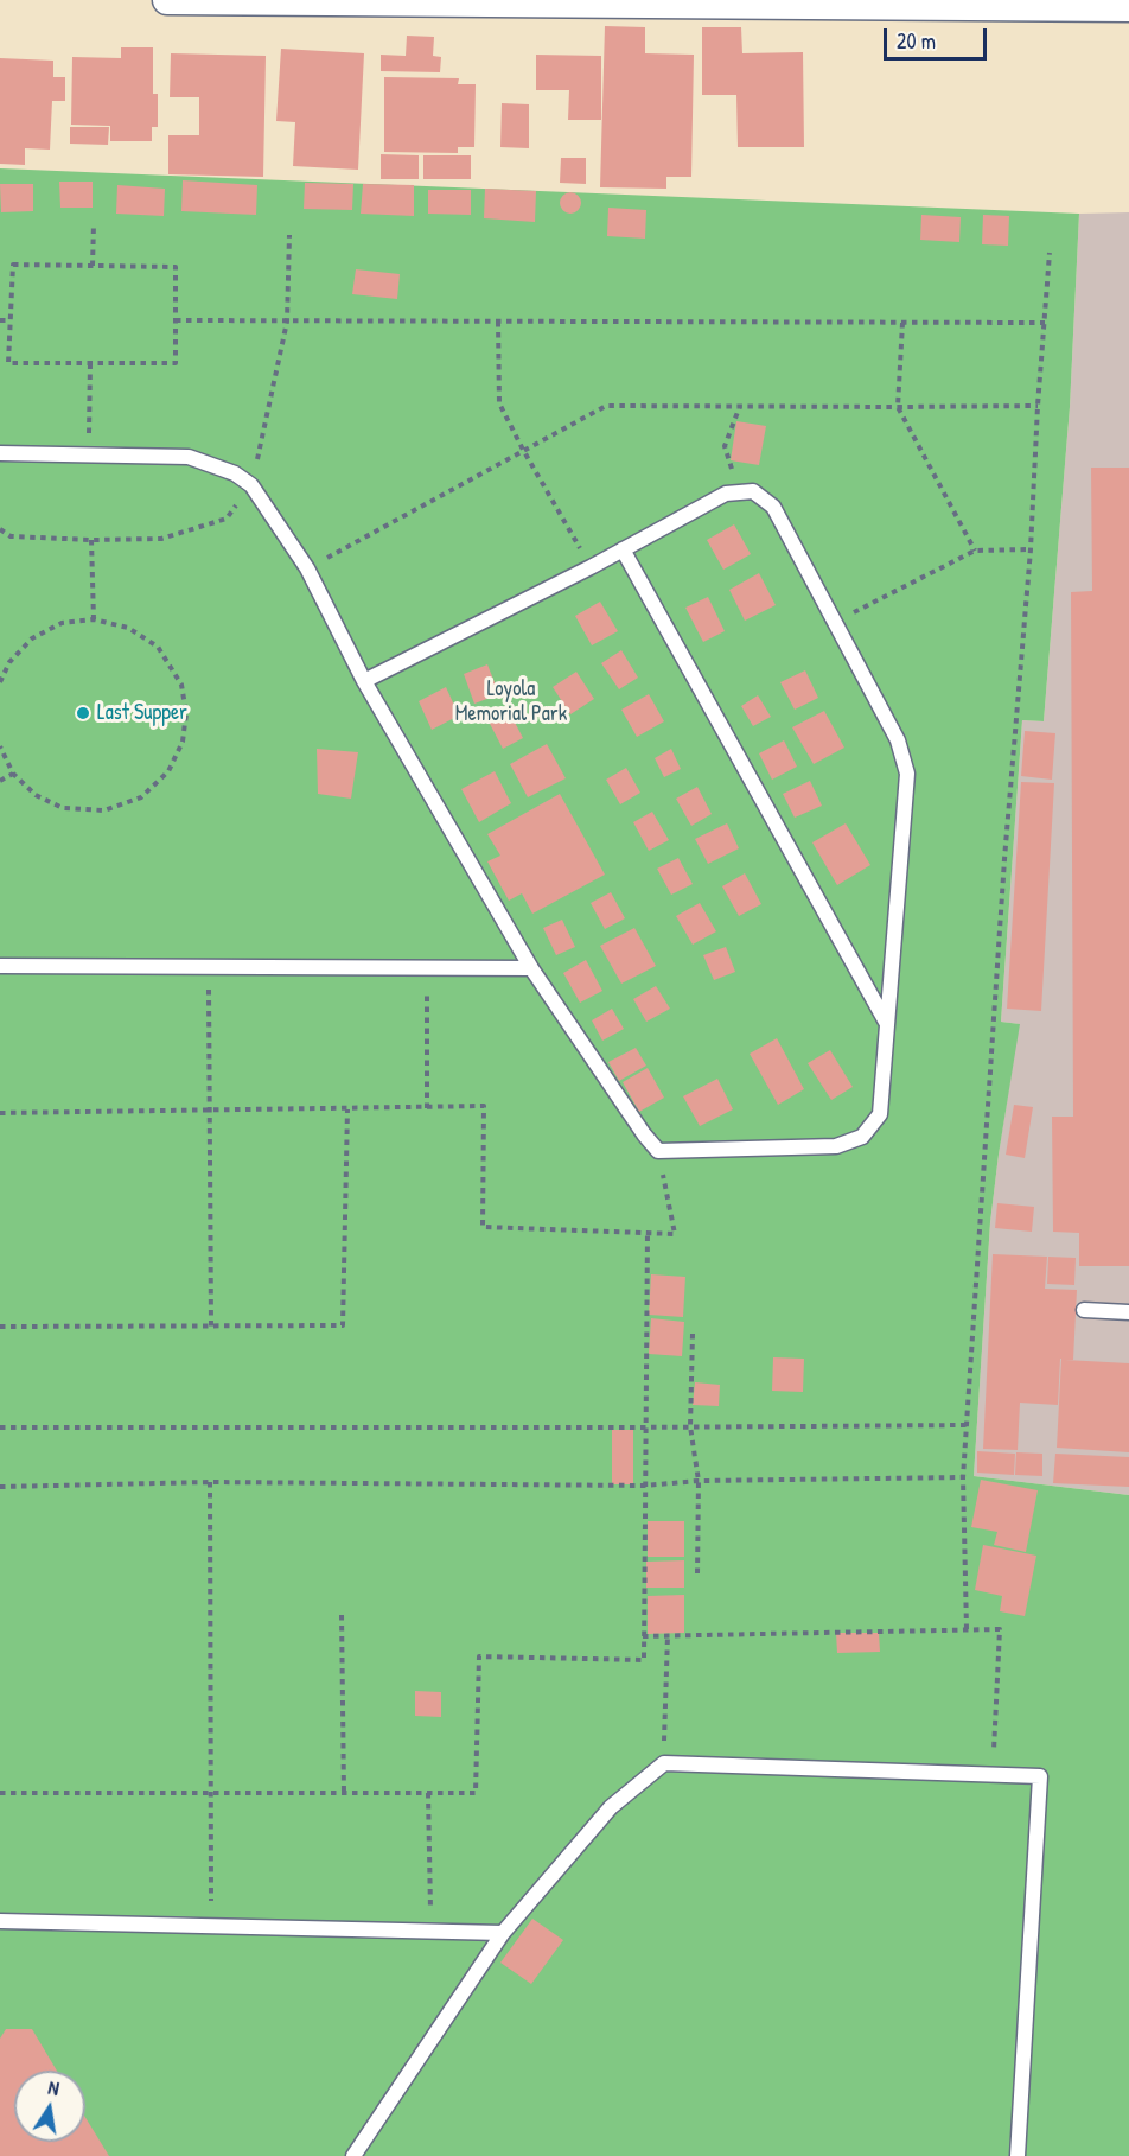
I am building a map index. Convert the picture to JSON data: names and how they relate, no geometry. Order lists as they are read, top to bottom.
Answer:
{
  "parks": ["Loyola Memorial Park"],
  "places": ["Last Supper"],
  "scale_bar": "20 m",
  "north": "top"
}
